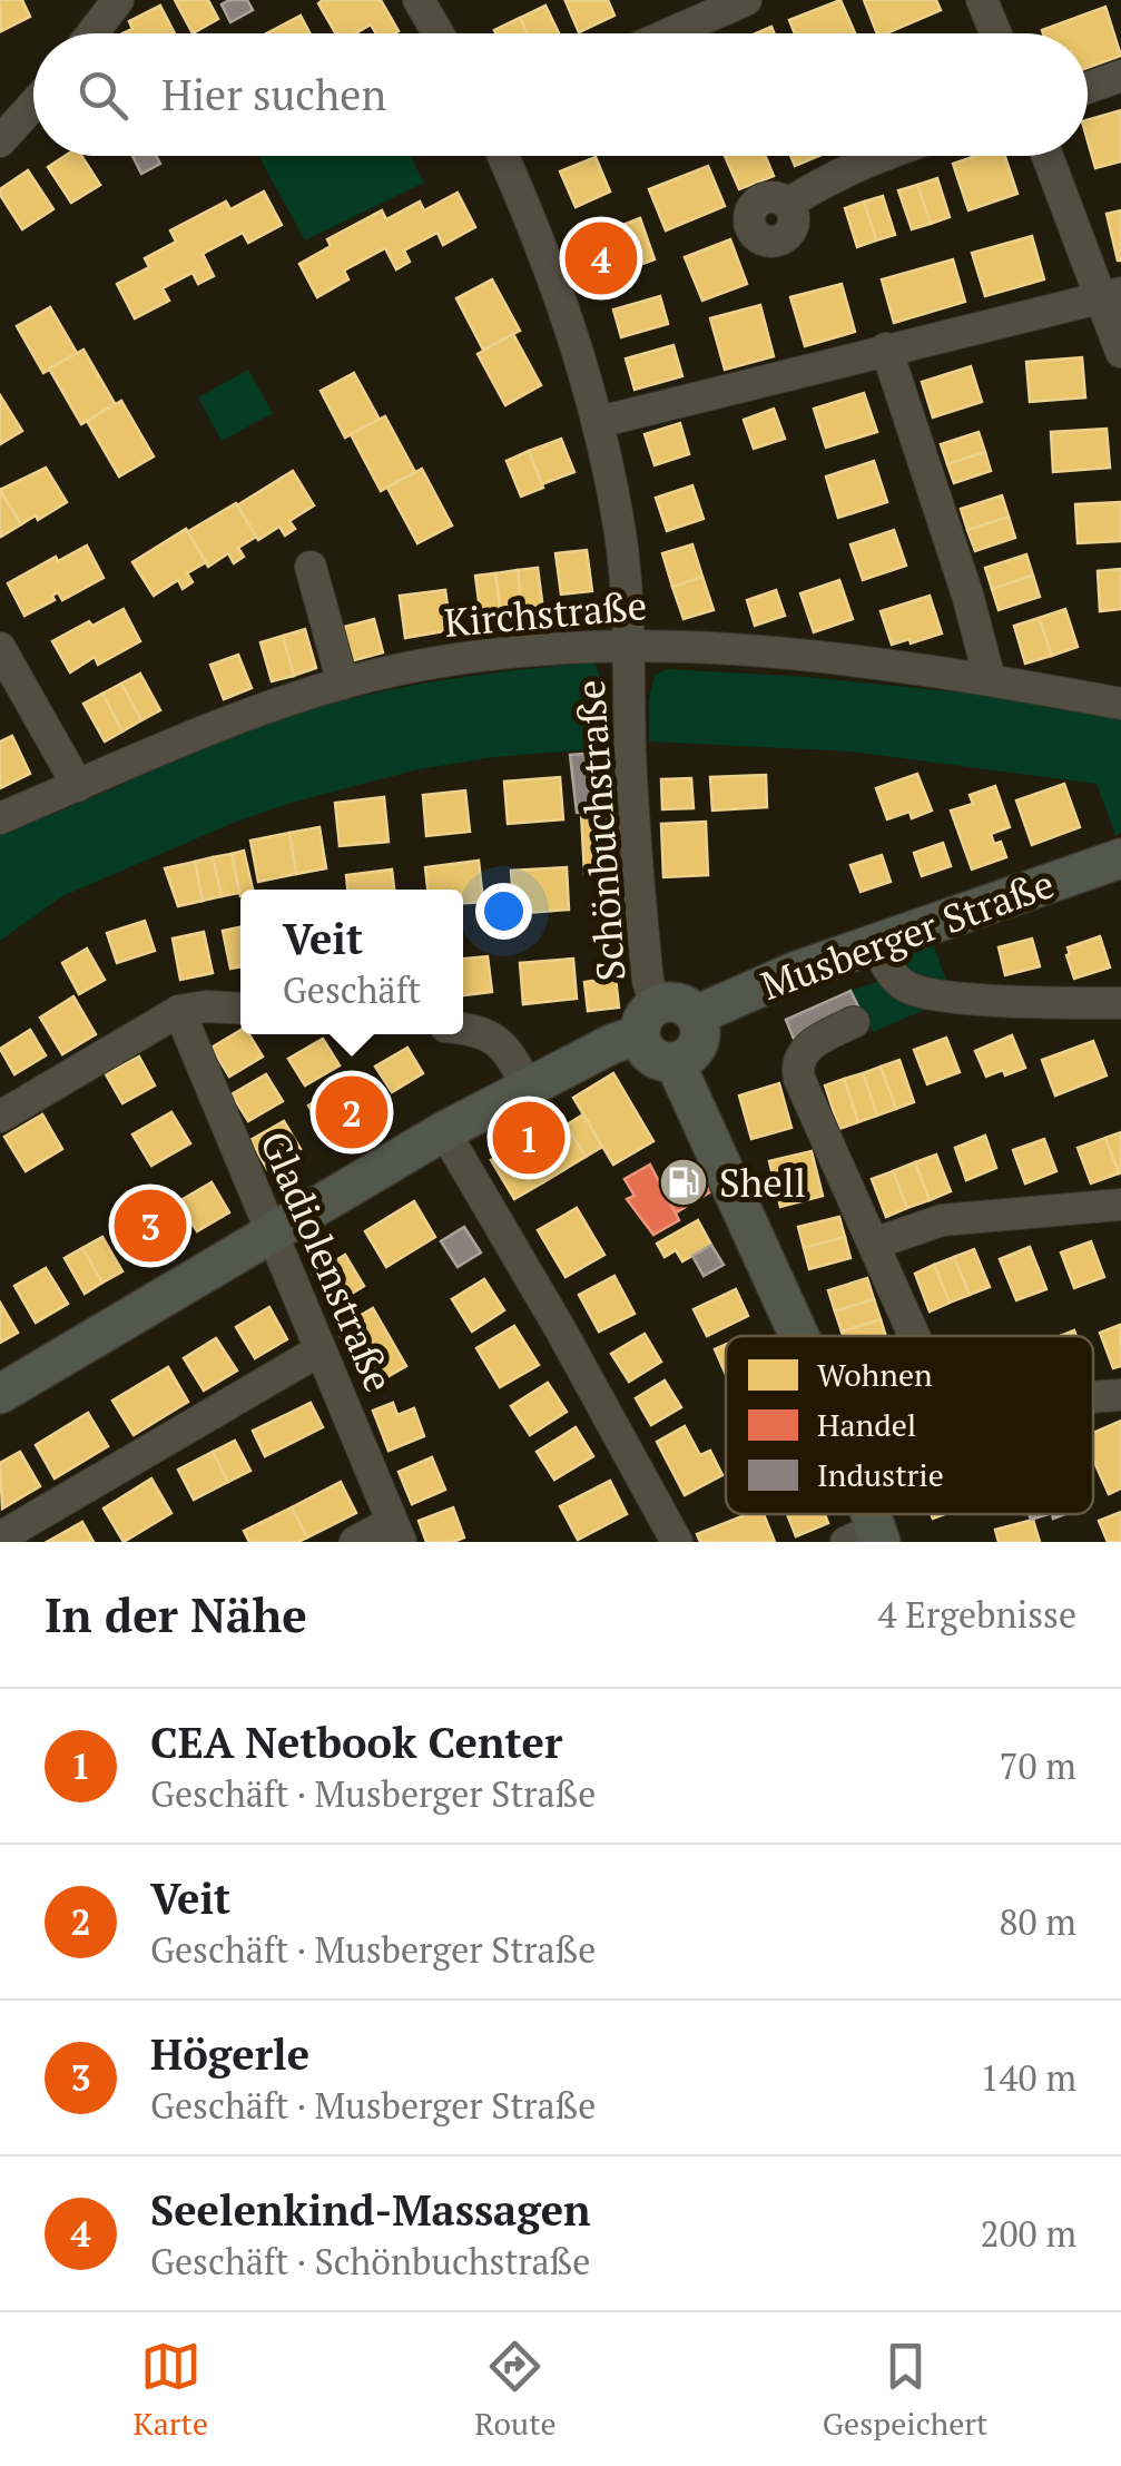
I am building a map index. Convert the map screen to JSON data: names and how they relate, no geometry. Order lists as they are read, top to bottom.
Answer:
{
  "streets": {
    "main road": ["Musberger Straße"],
    "street": ["Kirchstraße", "Schönbuchstraße", "Gladiolenstraße"]
  },
  "crossings": [
    ["Kirchstraße", "Schönbuchstraße"],
    ["Schönbuchstraße", "Musberger Straße"]
  ],
  "places": {
    "fuel station": ["Shell"]
  },
  "legend": ["Wohnen", "Handel", "Industrie"],
  "page": {
    "search": "Hier suchen",
    "pins": [
      "4",
      "2",
      "1",
      "3"
    ],
    "popup": ["Veit", "Geschäft"],
    "heading": ["In der Nähe", "4 Ergebnisse"],
    "list": [
      {
        "mark": "1",
        "name": "CEA Netbook Center",
        "note": "Geschäft · Musberger Straße",
        "value": "70 m"
      },
      {
        "mark": "2",
        "name": "Veit",
        "note": "Geschäft · Musberger Straße",
        "value": "80 m"
      },
      {
        "mark": "3",
        "name": "Högerle",
        "note": "Geschäft · Musberger Straße",
        "value": "140 m"
      },
      {
        "mark": "4",
        "name": "Seelenkind-Massagen",
        "note": "Geschäft · Schönbuchstraße",
        "value": "200 m"
      }
    ],
    "nav": ["Karte", "Route", "Gespeichert"]
  }
}
